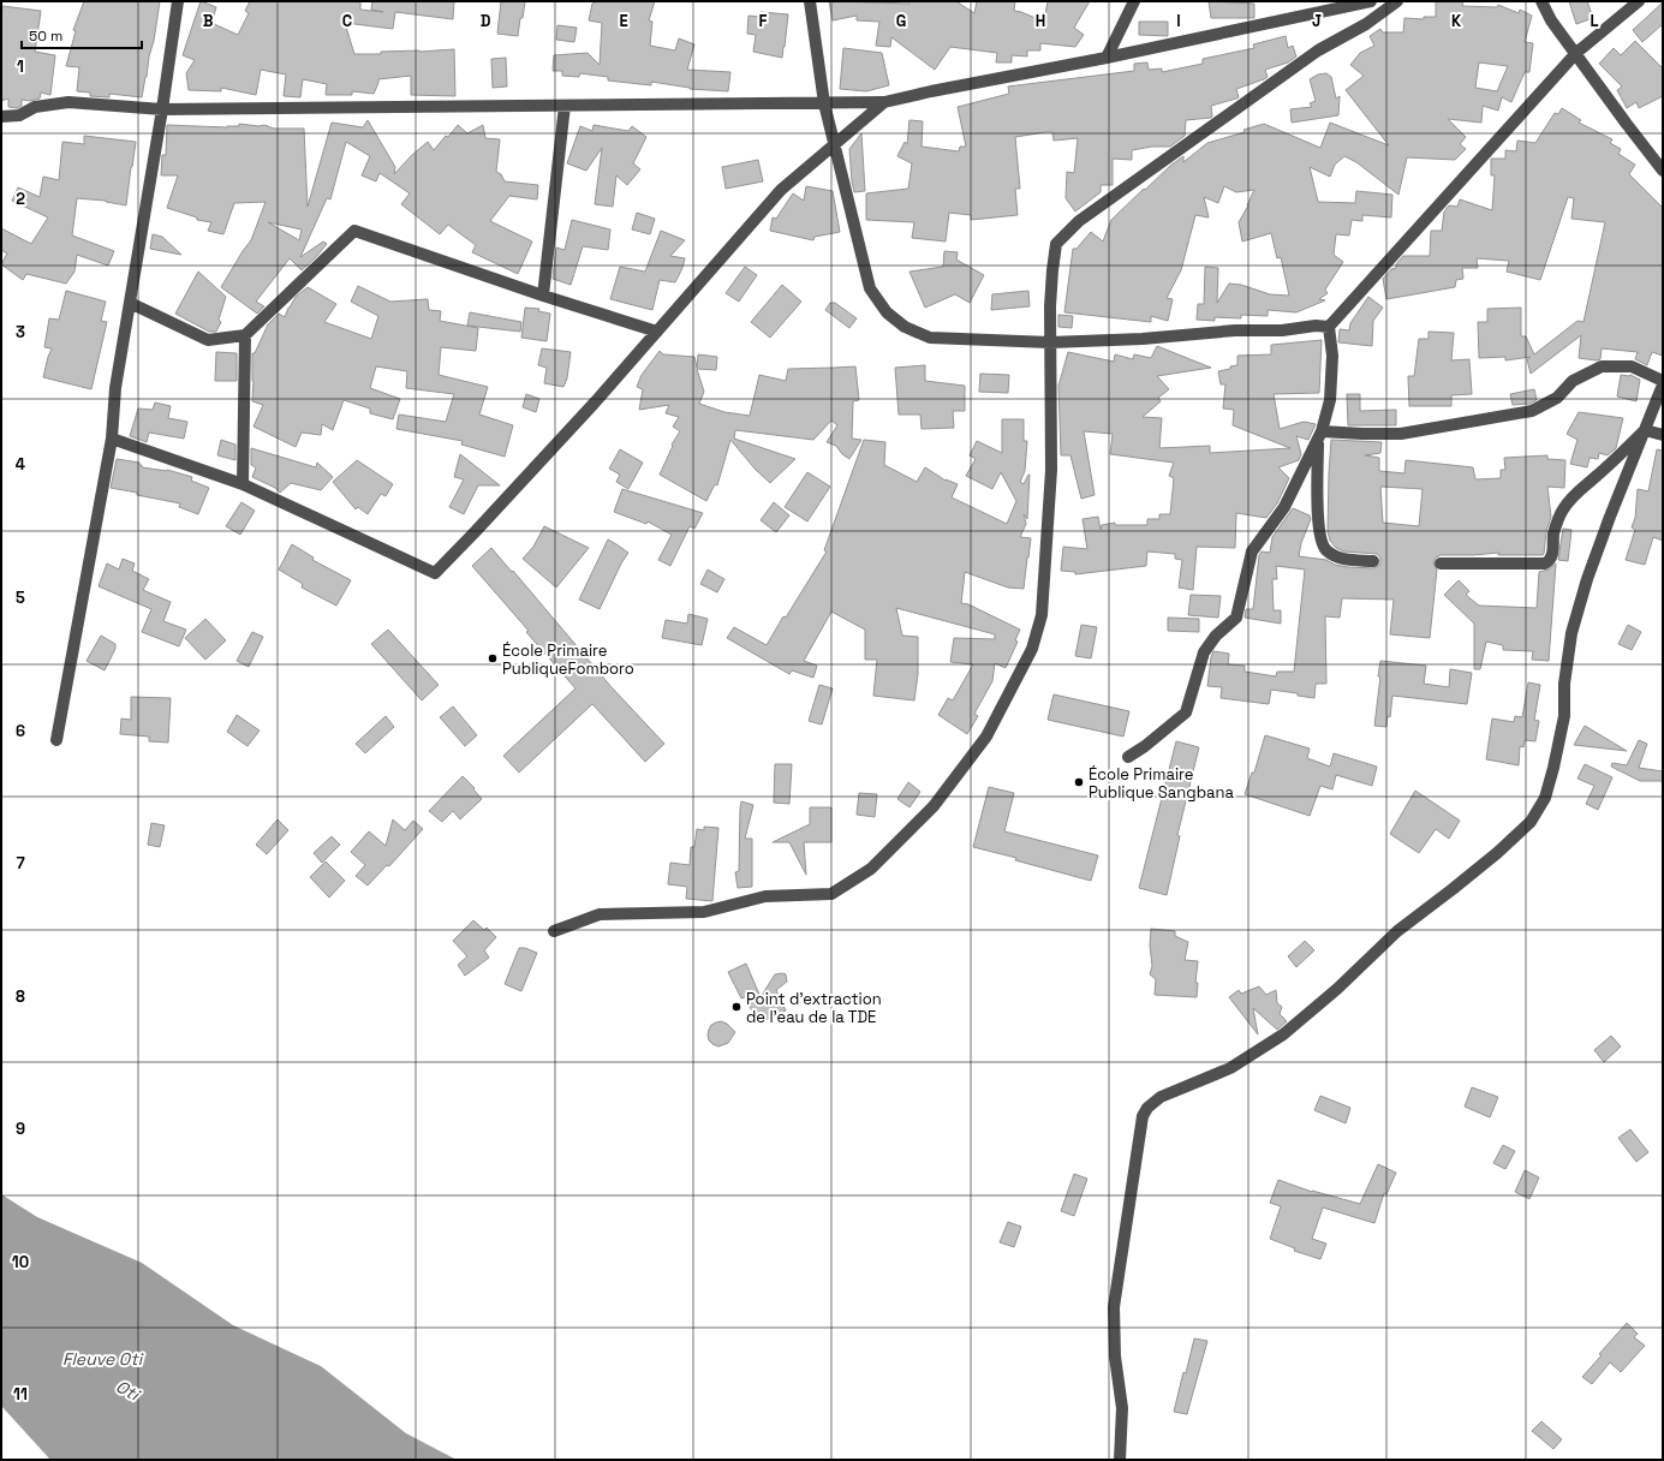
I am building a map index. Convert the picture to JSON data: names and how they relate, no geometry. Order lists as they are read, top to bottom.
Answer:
{
  "water": ["Fleuve Oti", "Oti"],
  "places": ["École Primaire PubliqueFomboro", "École Primaire Publique Sangbana", "Point d'extraction de l'eau de la TDE"],
  "scale_bar": "50 m",
  "grid": {
    "columns": [
      "B",
      "C",
      "D",
      "E",
      "F",
      "G",
      "H",
      "I",
      "J",
      "K",
      "L"
    ],
    "rows": [
      "1",
      "2",
      "3",
      "4",
      "5",
      "6",
      "7",
      "8",
      "9",
      "10",
      "11"
    ]
  }
}
